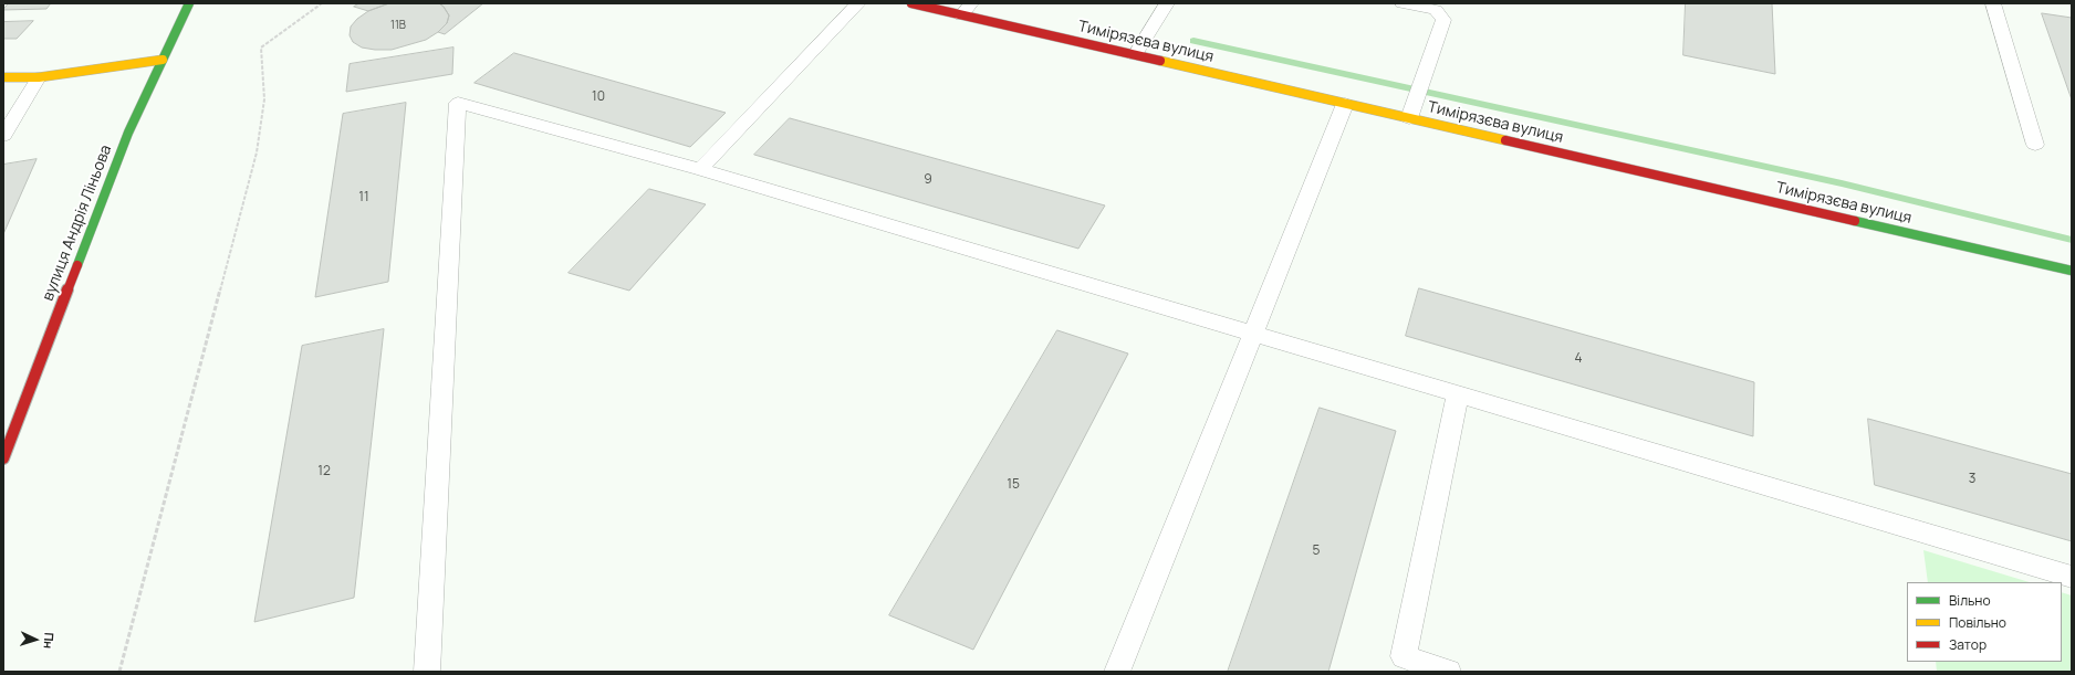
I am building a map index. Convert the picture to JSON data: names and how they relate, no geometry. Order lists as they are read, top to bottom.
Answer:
{
  "streets": {
    "street": ["Тимірязєва вулиця", "вулиця Андрія Ліньова"]
  },
  "house_numbers": [
    "11В",
    "10",
    "9",
    "11",
    "4",
    "12",
    "3",
    "15",
    "5"
  ],
  "legend": ["Вільно", "Повільно", "Затор"],
  "north": "right"
}
